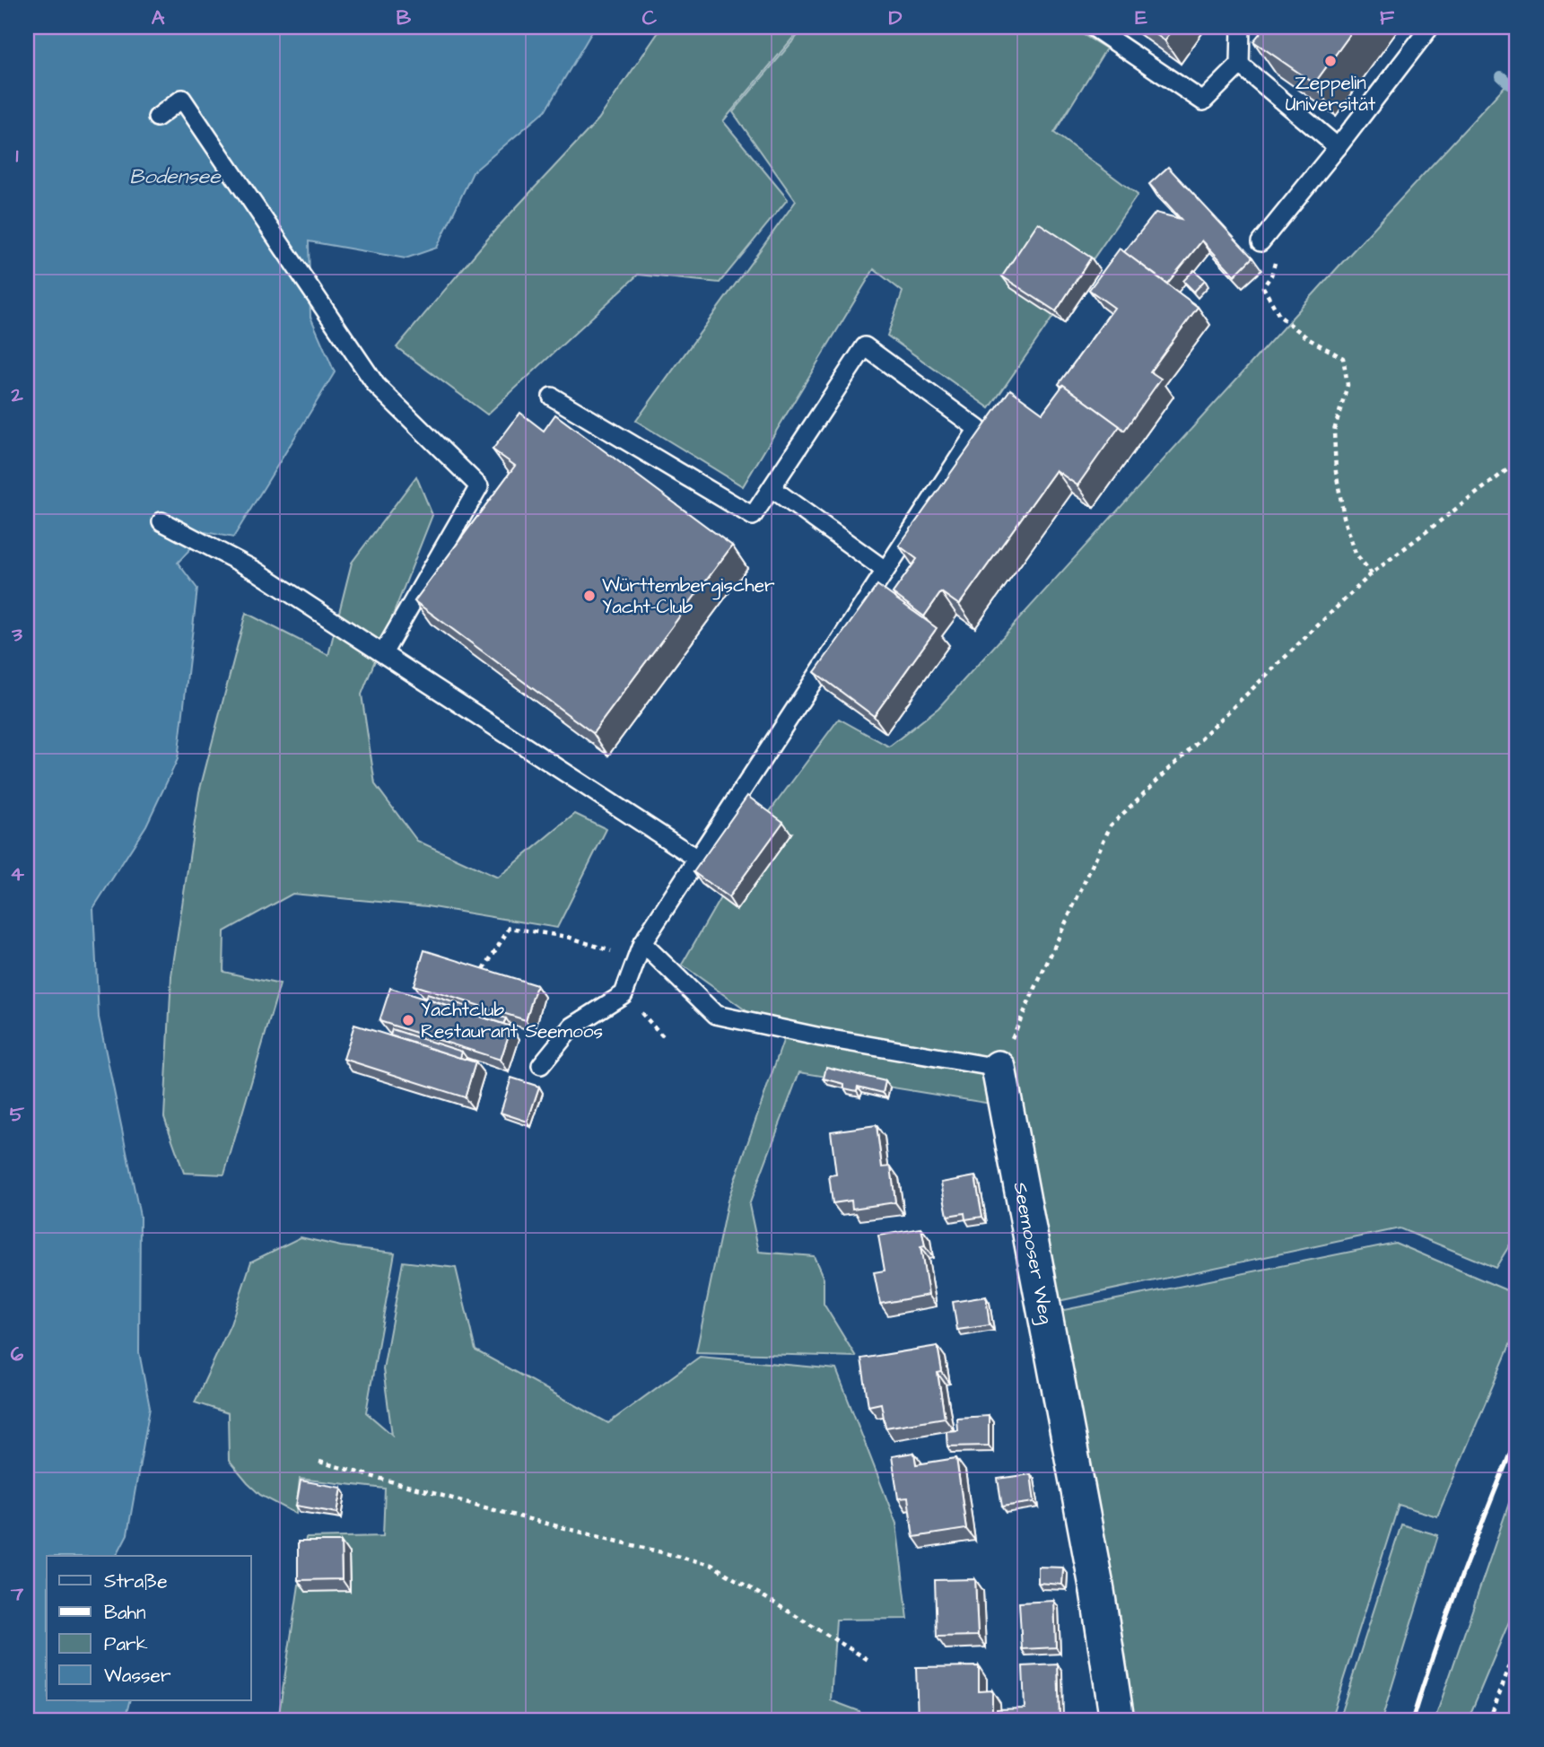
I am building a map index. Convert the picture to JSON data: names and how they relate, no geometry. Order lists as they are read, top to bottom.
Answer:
{
  "streets": {
    "street": ["Seemooser Weg"]
  },
  "water": ["Bodensee"],
  "places": ["Zeppelin Universität", "Württembergischer Yacht-Club", "Yachtclub Restaurant Seemoos"],
  "legend": [
    "Straße",
    "Bahn",
    "Park",
    "Wasser"
  ],
  "grid": {
    "columns": [
      "A",
      "B",
      "C",
      "D",
      "E",
      "F"
    ],
    "rows": [
      "1",
      "2",
      "3",
      "4",
      "5",
      "6",
      "7"
    ]
  }
}
